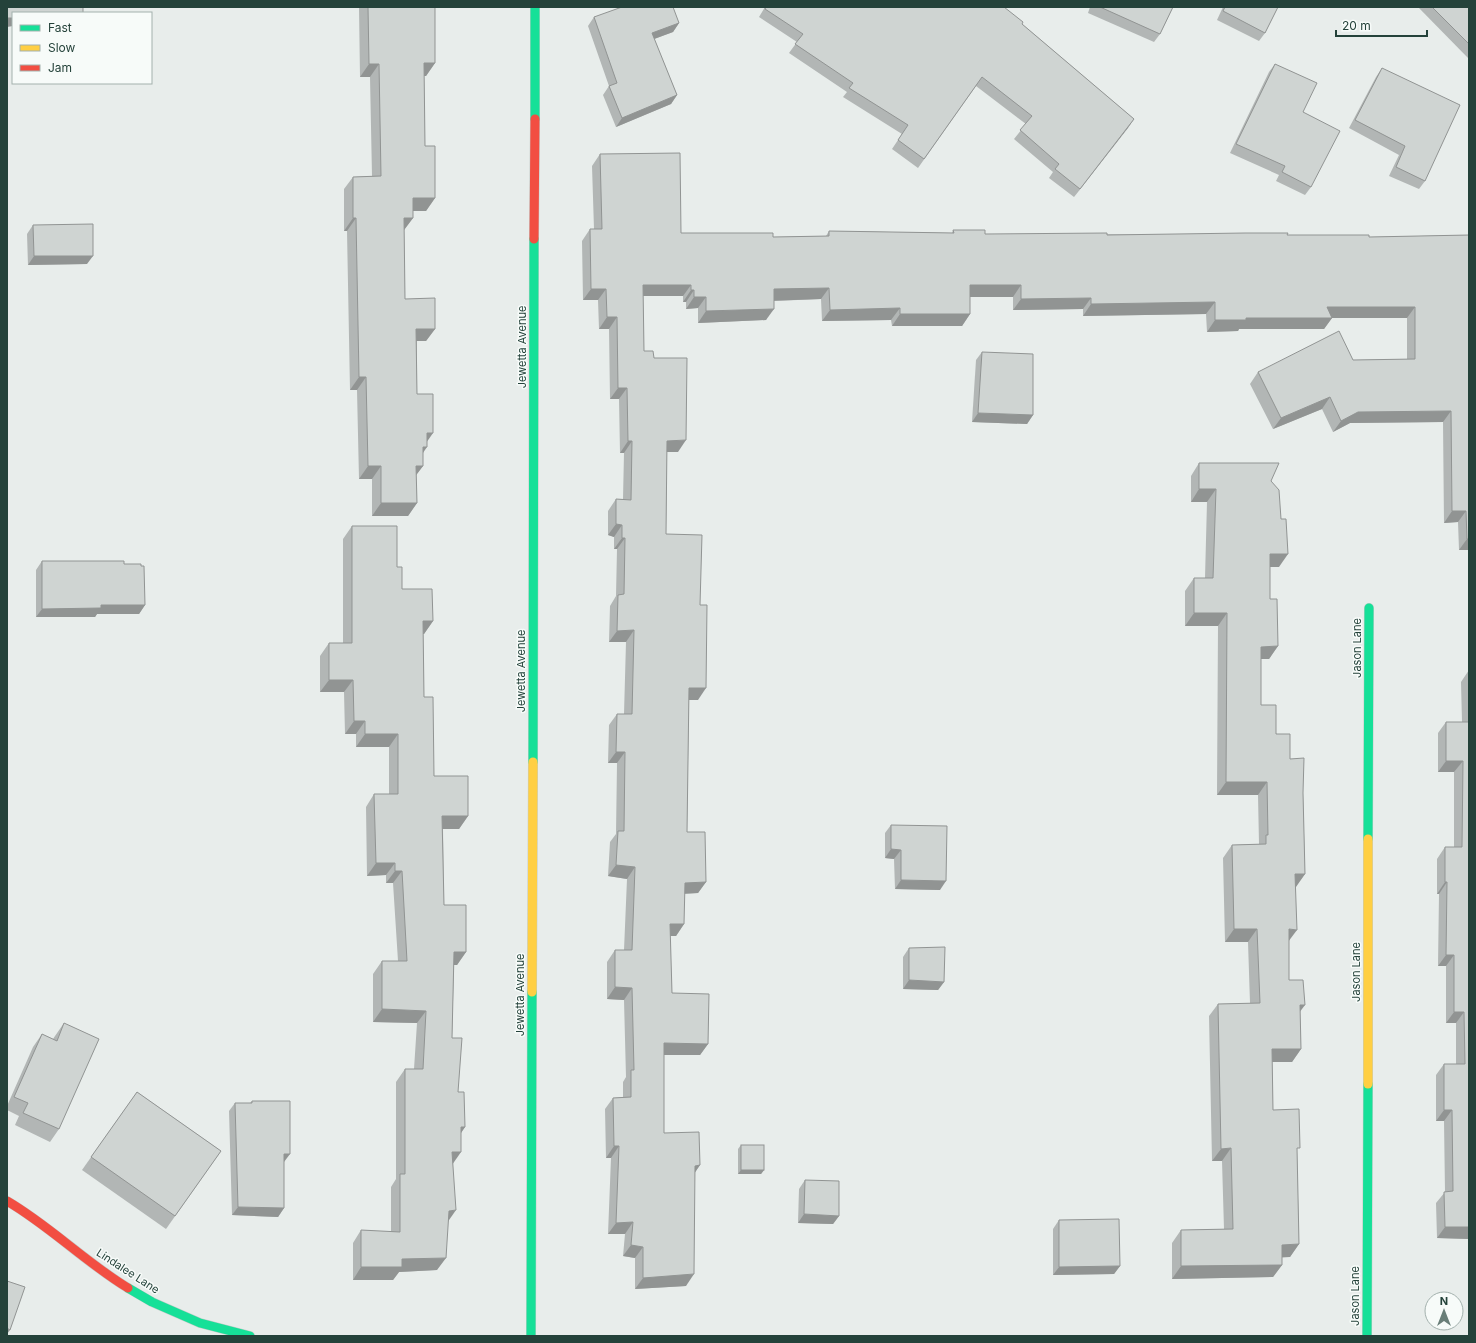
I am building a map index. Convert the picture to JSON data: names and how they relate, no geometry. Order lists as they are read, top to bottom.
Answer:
{
  "streets": {
    "street": ["Jewetta Avenue", "Jason Lane", "Lindalee Lane"]
  },
  "legend": ["Fast", "Slow", "Jam"],
  "scale_bar": "20 m",
  "north": "top"
}
